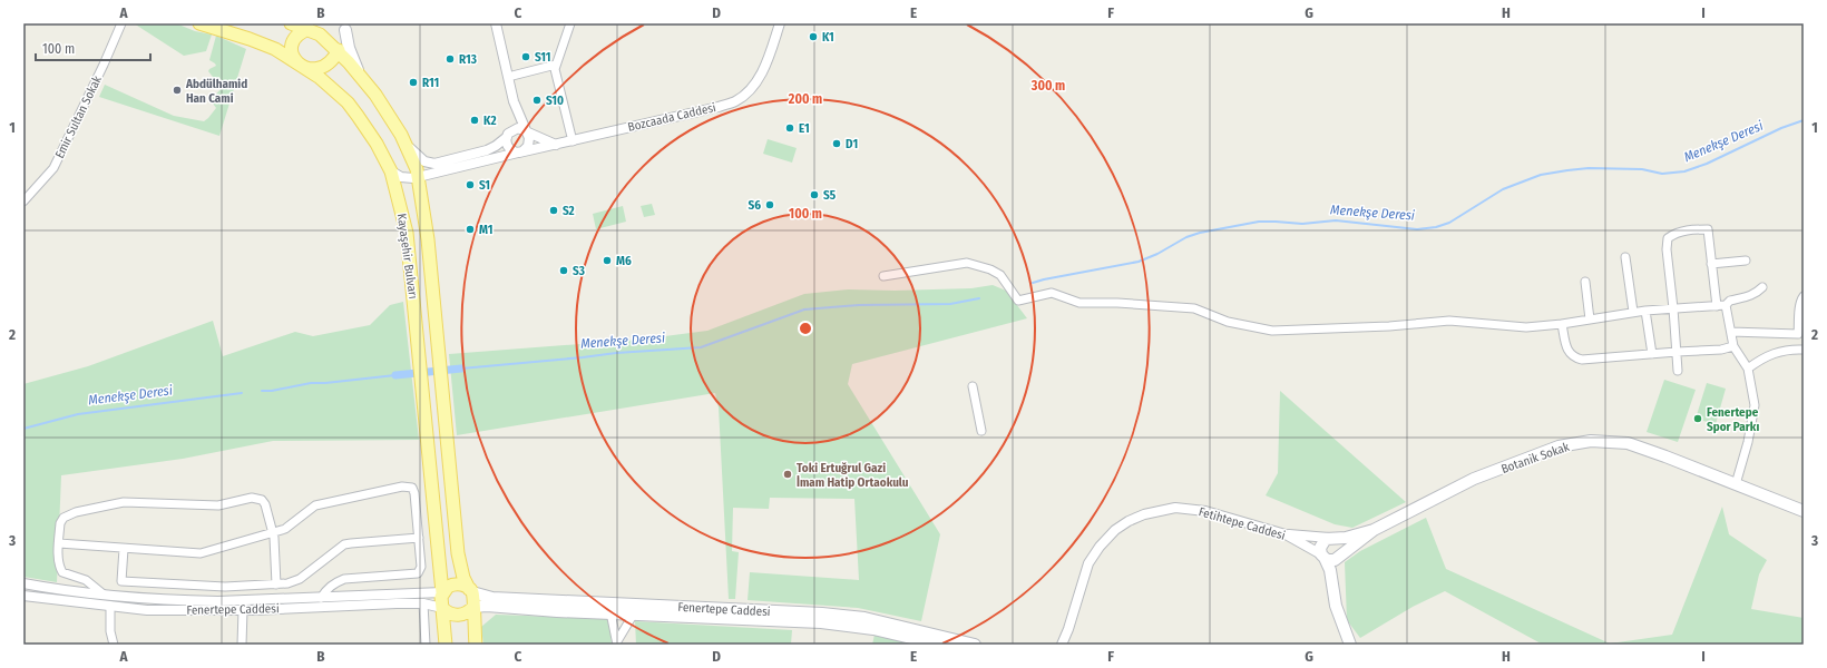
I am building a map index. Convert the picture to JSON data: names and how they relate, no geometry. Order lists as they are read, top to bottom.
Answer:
{
  "streets": {
    "main road": ["Kayaşehir Bulvarı", "Botanik Sokak", "Fenertepe Caddesi"],
    "street": ["Emir Sultan Sokak", "Bozcaada Caddesi", "Fetihtepe Caddesi"]
  },
  "crossings": [
    ["Bozcaada Caddesi", "Kayaşehir Bulvarı"],
    ["Kayaşehir Bulvarı", "Fenertepe Caddesi"]
  ],
  "water": ["Menekşe Deresi"],
  "places": [
    "K1",
    "S11",
    "R13",
    "R11",
    "Abdülhamid Han Cami",
    "S10",
    "K2",
    "E1",
    "D1",
    "S1",
    "S5",
    "S6",
    "S2",
    "M1",
    "M6",
    "S3",
    "Fenertepe Spor Parkı",
    "Toki Ertuğrul Gazi İmam Hatip Ortaokulu"
  ],
  "scale_bar": "100 m",
  "grid": {
    "columns": [
      "A",
      "B",
      "C",
      "D",
      "E",
      "F",
      "G",
      "H",
      "I"
    ],
    "rows": ["1", "2", "3"]
  },
  "rings": ["300 m", "200 m", "100 m"]
}
